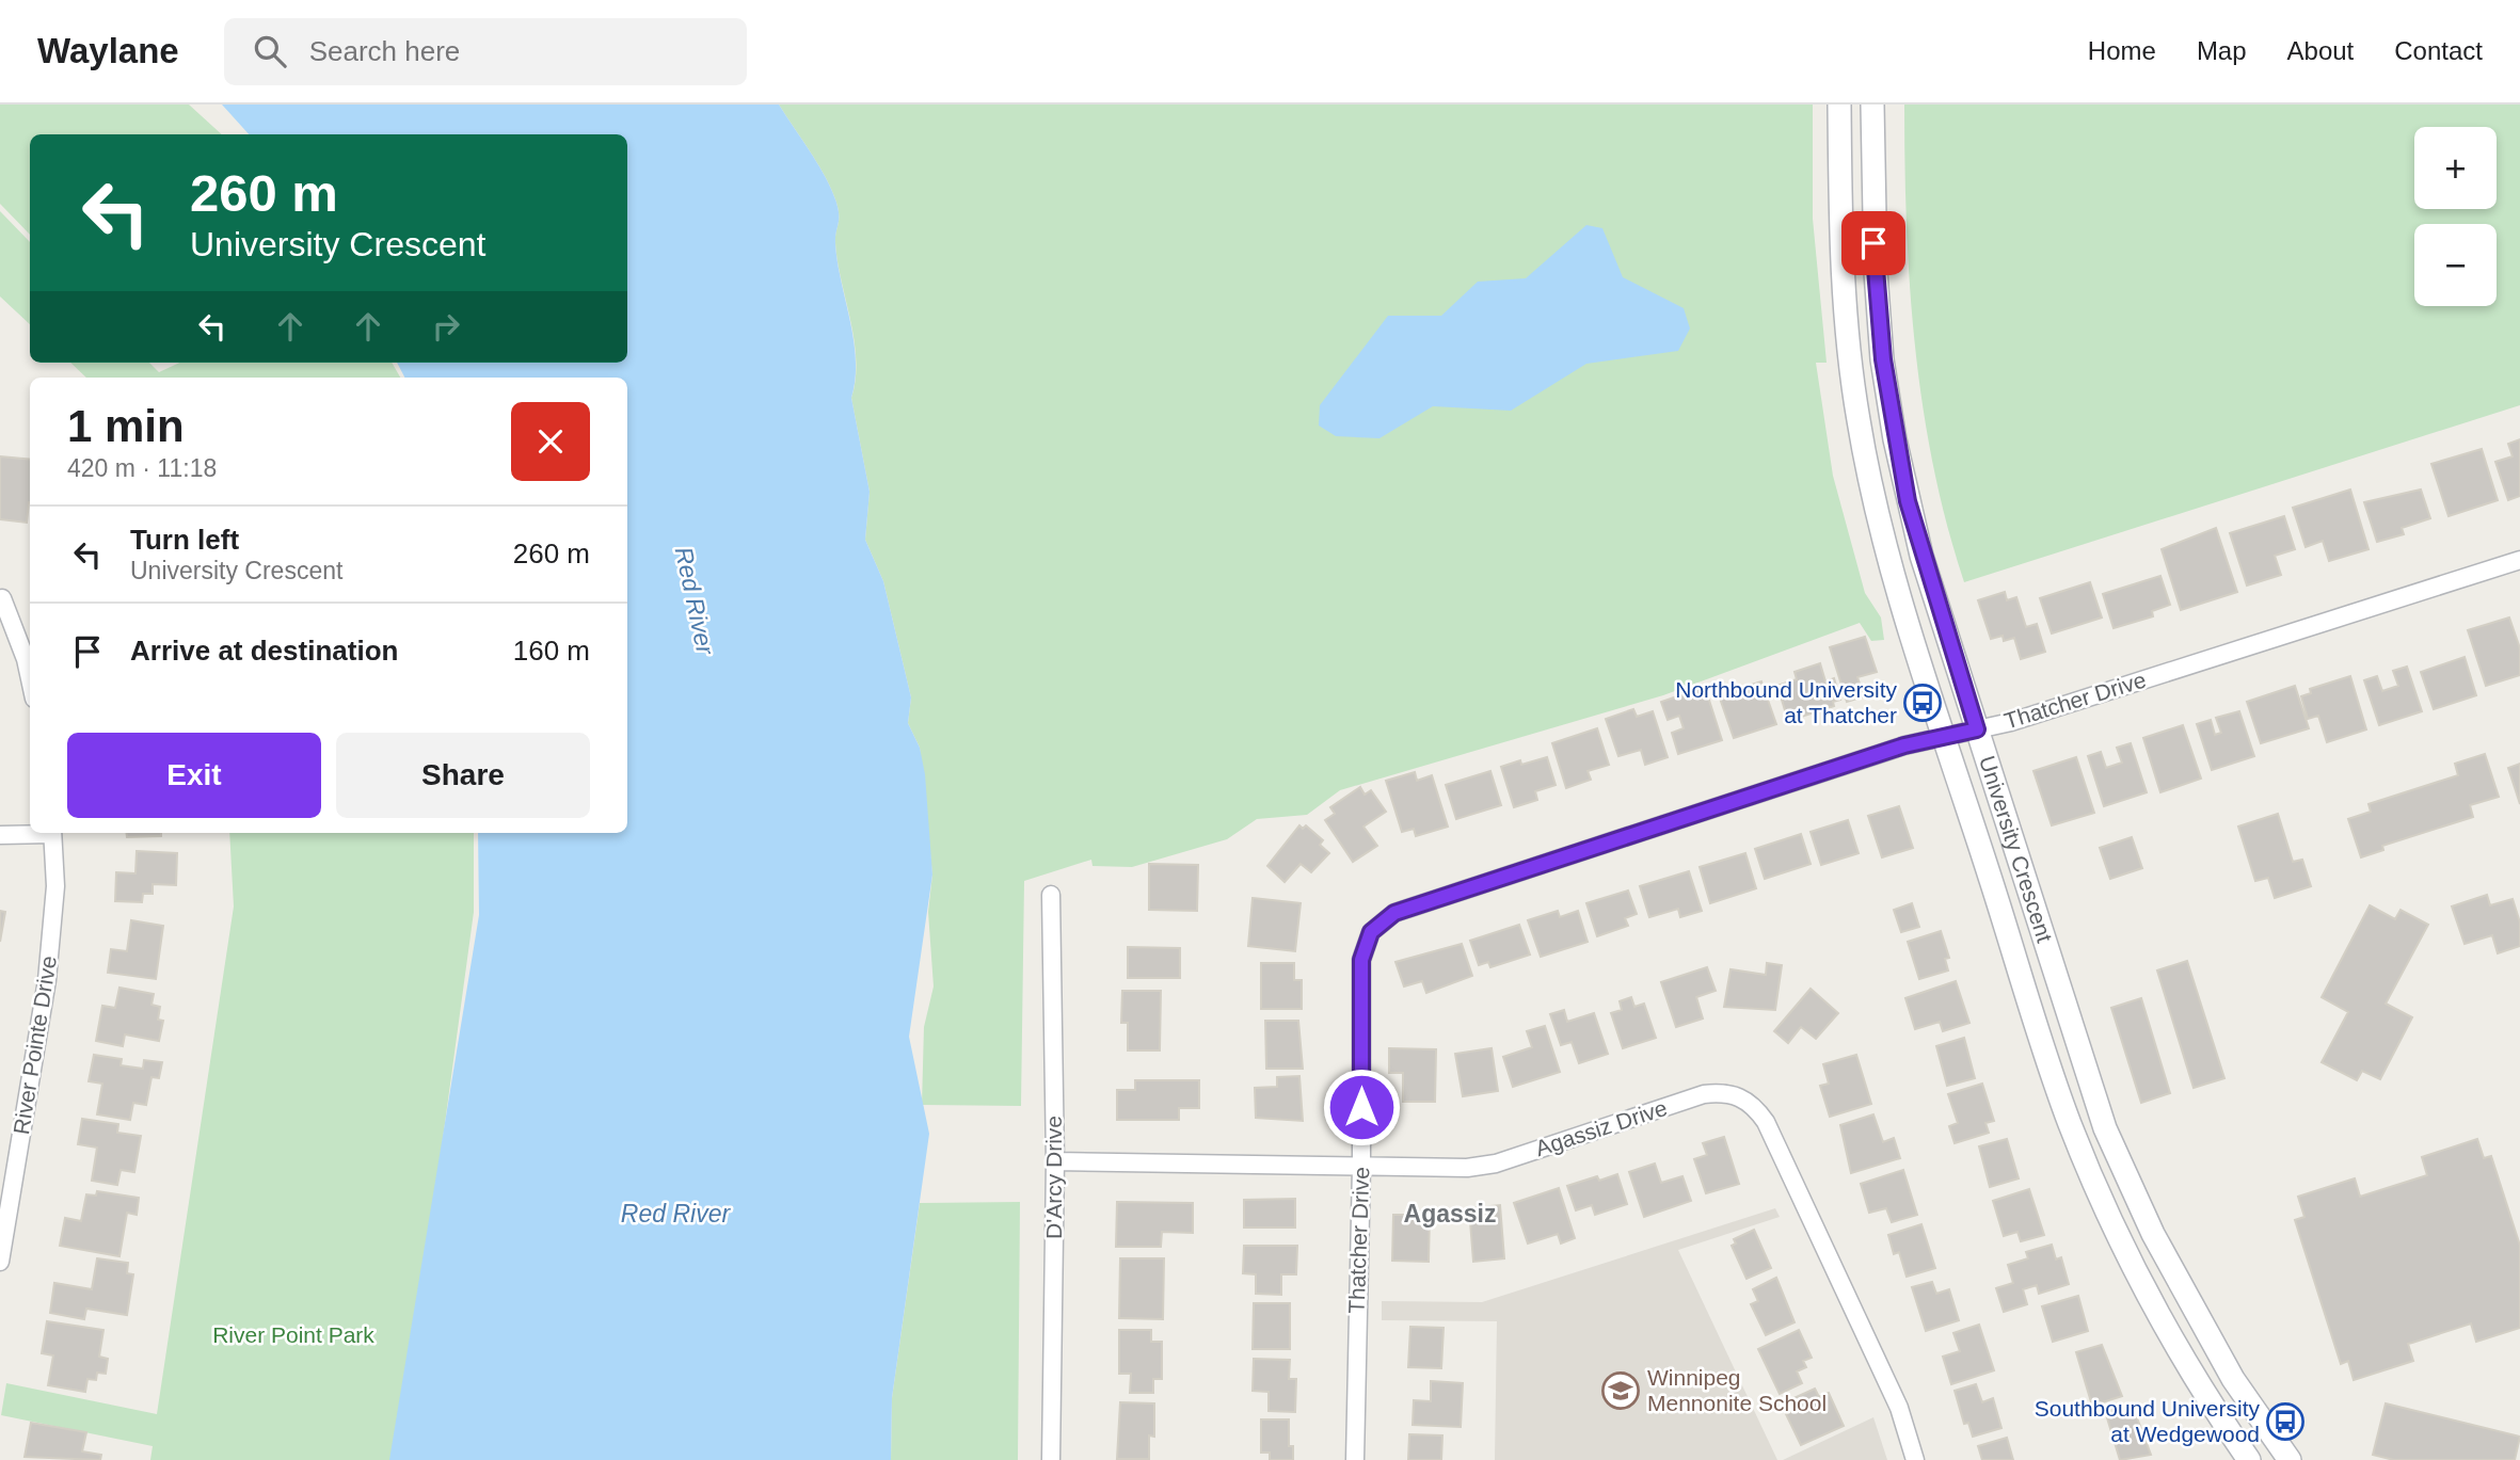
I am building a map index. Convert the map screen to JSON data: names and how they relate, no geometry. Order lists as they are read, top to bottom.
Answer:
{
  "streets": {
    "main road": ["University Crescent"],
    "street": [
      "Thatcher Drive",
      "River Pointe Drive",
      "Agassiz Drive",
      "D'Arcy Drive"
    ]
  },
  "crossings": [
    ["Thatcher Drive", "University Crescent"],
    ["Thatcher Drive", "Agassiz Drive"],
    ["Agassiz Drive", "D'Arcy Drive"]
  ],
  "districts": ["Agassiz"],
  "water": ["Red River"],
  "parks": ["River Point Park"],
  "places": {
    "bus stop": ["Northbound University at Thatcher", "Southbound University at Wedgewood"],
    "school or university": ["Winnipeg Mennonite School"]
  },
  "page": {
    "header": "Waylane",
    "search": "Search here",
    "nav": [
      "Home",
      "Map",
      "About",
      "Contact"
    ],
    "map_buttons": ["+", "−"],
    "turn": ["260 m", "University Crescent"],
    "heading": ["1 min", "420 m · 11:18"],
    "list": [
      {
        "name": "Turn left",
        "note": "University Crescent",
        "value": "260 m"
      },
      {
        "name": "Arrive at destination",
        "value": "160 m"
      }
    ],
    "buttons": ["Exit", "Share"]
  }
}
